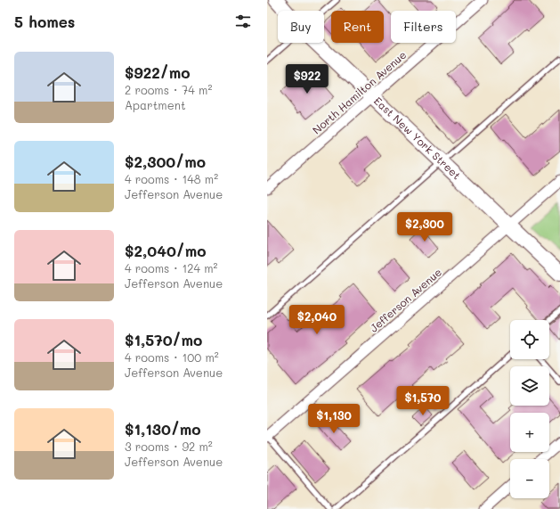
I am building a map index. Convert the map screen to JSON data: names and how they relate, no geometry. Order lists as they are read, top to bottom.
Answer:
{
  "streets": {
    "main road": ["East New York Street"],
    "street": ["North Hamilton Avenue", "Jefferson Avenue"]
  },
  "crossings": [
    ["North Hamilton Avenue", "East New York Street"],
    ["East New York Street", "Jefferson Avenue"]
  ],
  "page": {
    "heading": "5 homes",
    "chip": ["Buy", "Rent", "Filters"],
    "list": [
      {
        "name": "$922/mo",
        "note": "2 rooms · 74 m² · Apartment"
      },
      {
        "name": "$2,300/mo",
        "note": "4 rooms · 148 m² · Jefferson Avenue"
      },
      {
        "name": "$2,040/mo",
        "note": "4 rooms · 124 m² · Jefferson Avenue"
      },
      {
        "name": "$1,570/mo",
        "note": "4 rooms · 100 m² · Jefferson Avenue"
      },
      {
        "name": "$1,130/mo",
        "note": "3 rooms · 92 m² · Jefferson Avenue"
      }
    ],
    "price": [
      "$922",
      "$2,300",
      "$2,040",
      "$1,570",
      "$1,130"
    ],
    "map_buttons": ["+", "−"]
  }
}
